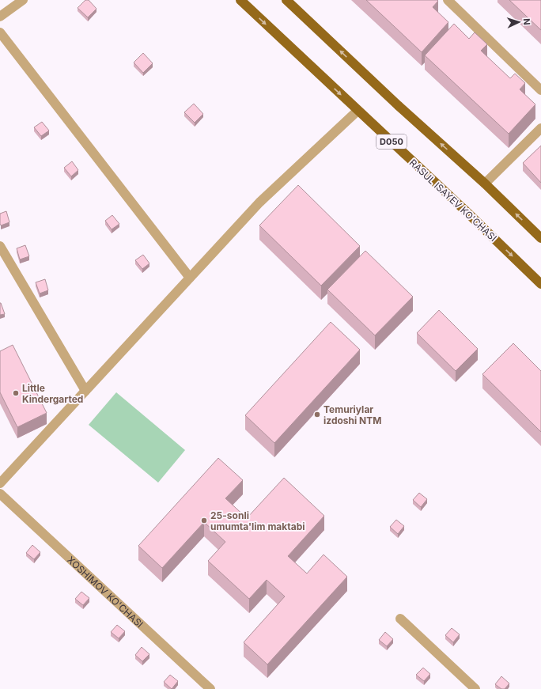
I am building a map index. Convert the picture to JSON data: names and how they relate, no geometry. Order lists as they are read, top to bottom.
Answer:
{
  "streets": {
    "main road": ["D050", "RASUL ISAYEV KO'CHASI"],
    "street": ["XOSHIMOV KO'CHASI"]
  },
  "places": ["Little Kindergarted", "Temuriylar izdoshi NTM", "25-sonli umumta'lim maktabi"],
  "north": "right"
}
